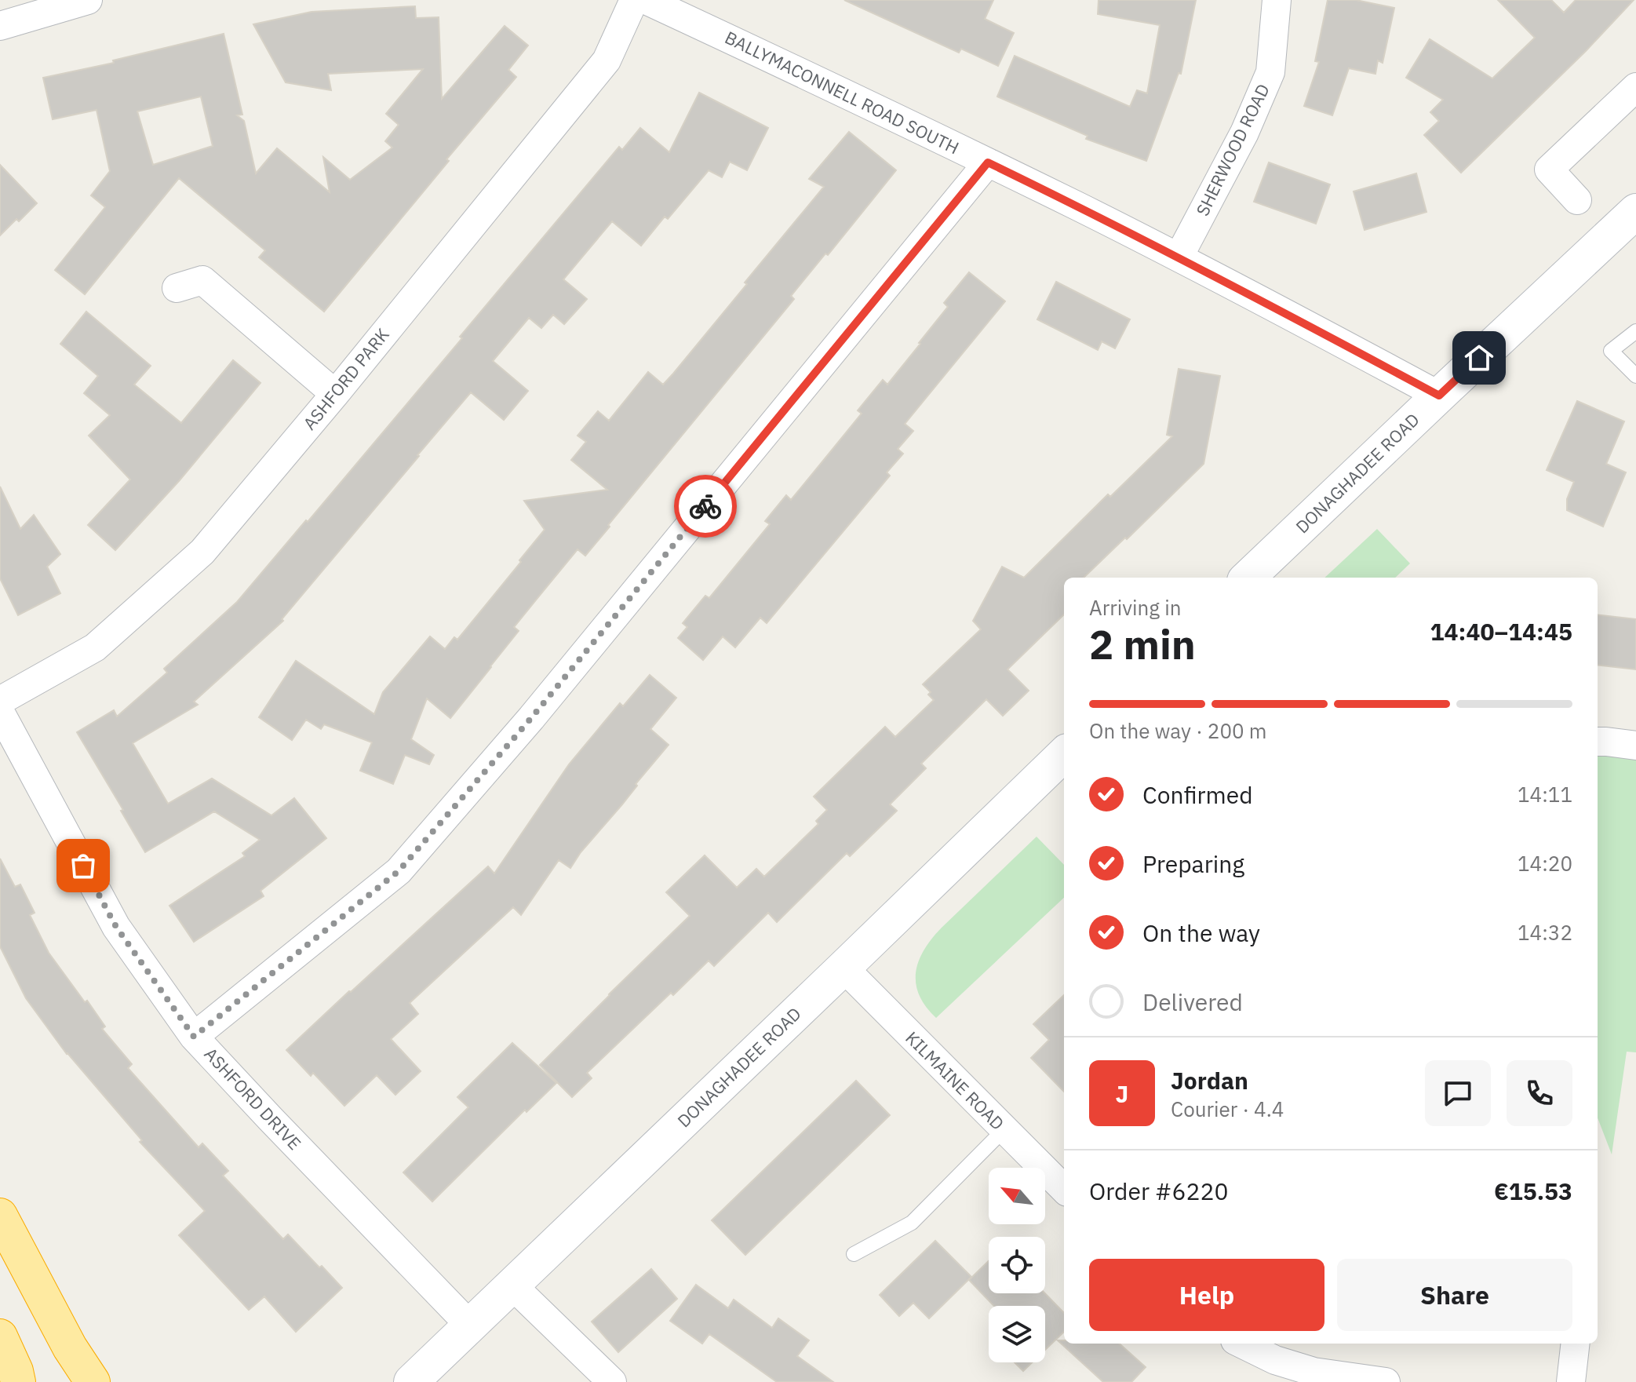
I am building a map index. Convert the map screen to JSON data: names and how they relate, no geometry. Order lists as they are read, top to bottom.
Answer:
{
  "streets": {
    "main road": ["DONAGHADEE ROAD"],
    "street": [
      "BALLYMACONNELL ROAD SOUTH",
      "SHERWOOD ROAD",
      "ASHFORD PARK",
      "KILMAINE ROAD",
      "ASHFORD DRIVE"
    ]
  },
  "crossings": [
    ["BALLYMACONNELL ROAD SOUTH", "SHERWOOD ROAD"],
    ["BALLYMACONNELL ROAD SOUTH", "DONAGHADEE ROAD"],
    ["DONAGHADEE ROAD", "KILMAINE ROAD"],
    ["DONAGHADEE ROAD", "ASHFORD DRIVE"]
  ],
  "north": "top left",
  "page": {
    "heading": ["2 min", "Arriving in", "14:40–14:45"],
    "panel": [
      "Jordan",
      "Courier · 4.4",
      "Order #6220",
      "€15.53"
    ],
    "bar": "On the way · 200 m",
    "list": [
      ["Confirmed", "14:11"],
      ["Preparing", "14:20"],
      ["On the way", "14:32"],
      "Delivered"
    ],
    "round": "J",
    "buttons": ["Help", "Share"]
  }
}
